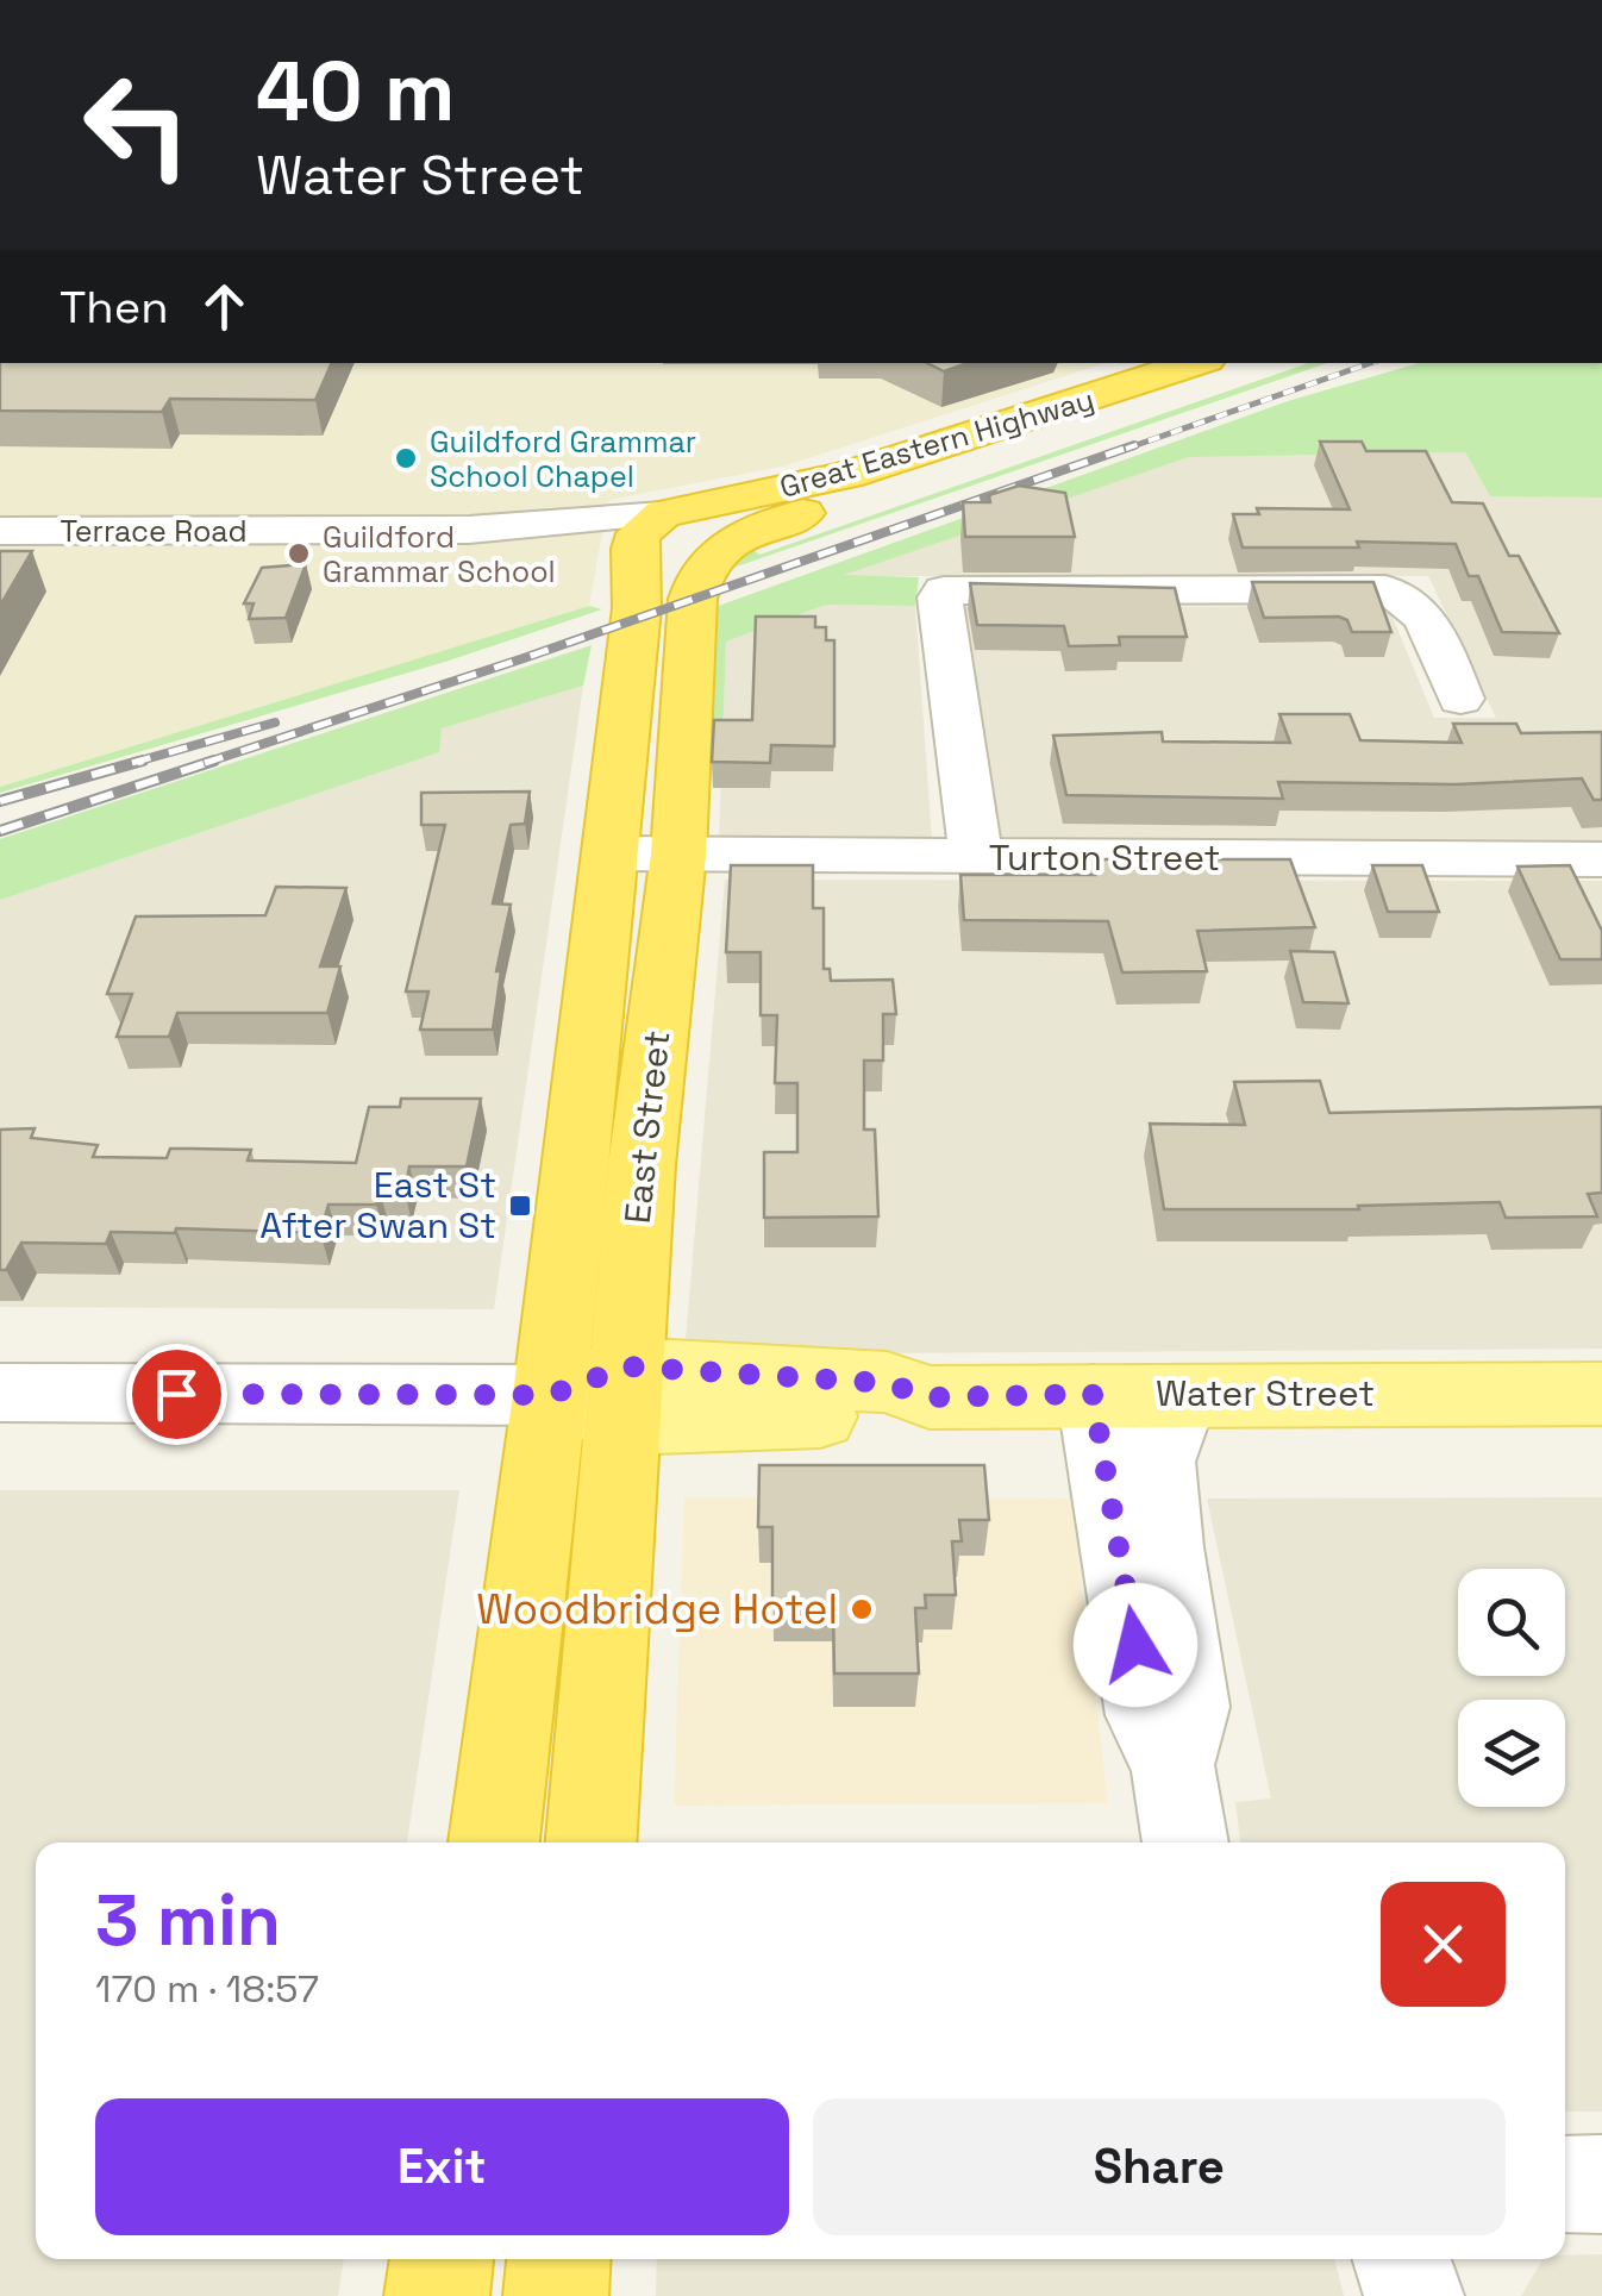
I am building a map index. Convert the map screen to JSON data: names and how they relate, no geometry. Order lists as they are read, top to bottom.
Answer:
{
  "streets": {
    "highway": ["Great Eastern Highway", "East Street"],
    "main road": ["Water Street"],
    "street": ["Terrace Road", "Turton Street"]
  },
  "crossings": [
    ["Great Eastern Highway", "Terrace Road"],
    ["Great Eastern Highway", "East Street"],
    ["Terrace Road", "East Street"],
    ["Turton Street", "East Street"],
    ["East Street", "Water Street"]
  ],
  "places": {
    "other": ["Guildford Grammar School Chapel", "Guildford Grammar School", "Woodbridge Hotel"],
    "transit": ["East St After Swan St"]
  },
  "page": {
    "turn": ["40 m", "Water Street"],
    "then": "Then",
    "heading": ["3 min", "170 m · 18:57"],
    "buttons": ["Exit", "Share"]
  }
}
